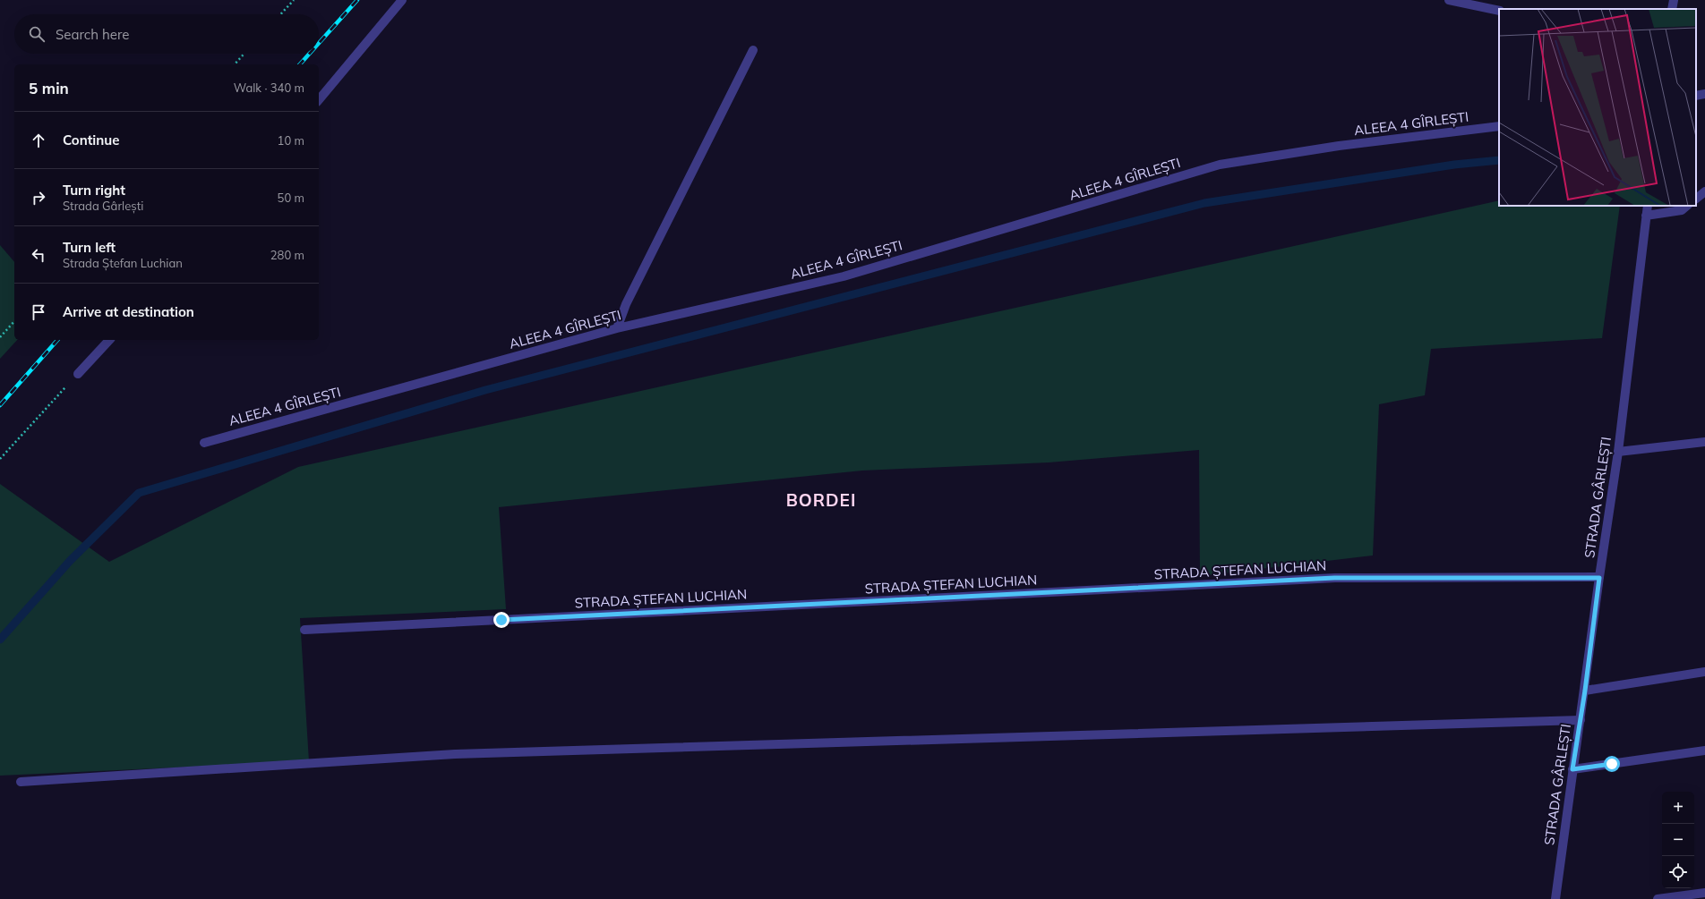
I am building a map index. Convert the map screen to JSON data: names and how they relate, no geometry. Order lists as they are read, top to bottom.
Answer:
{
  "streets": {
    "street": ["ALEEA 4 GÎRLEȘTI", "STRADA GÂRLEȘTI", "STRADA ȘTEFAN LUCHIAN"]
  },
  "crossings": [
    ["STRADA GÂRLEȘTI", "STRADA ȘTEFAN LUCHIAN"]
  ],
  "districts": ["BORDEI"],
  "page": {
    "search": "Search here",
    "heading": ["5 min", "Walk · 340 m"],
    "list": [
      ["Continue", "10 m"],
      ["Turn right", "Strada Gârlești", "50 m"],
      ["Turn left", "Strada Ștefan Luchian", "280 m"],
      "Arrive at destination"
    ],
    "map_buttons": ["+", "−"]
  }
}
